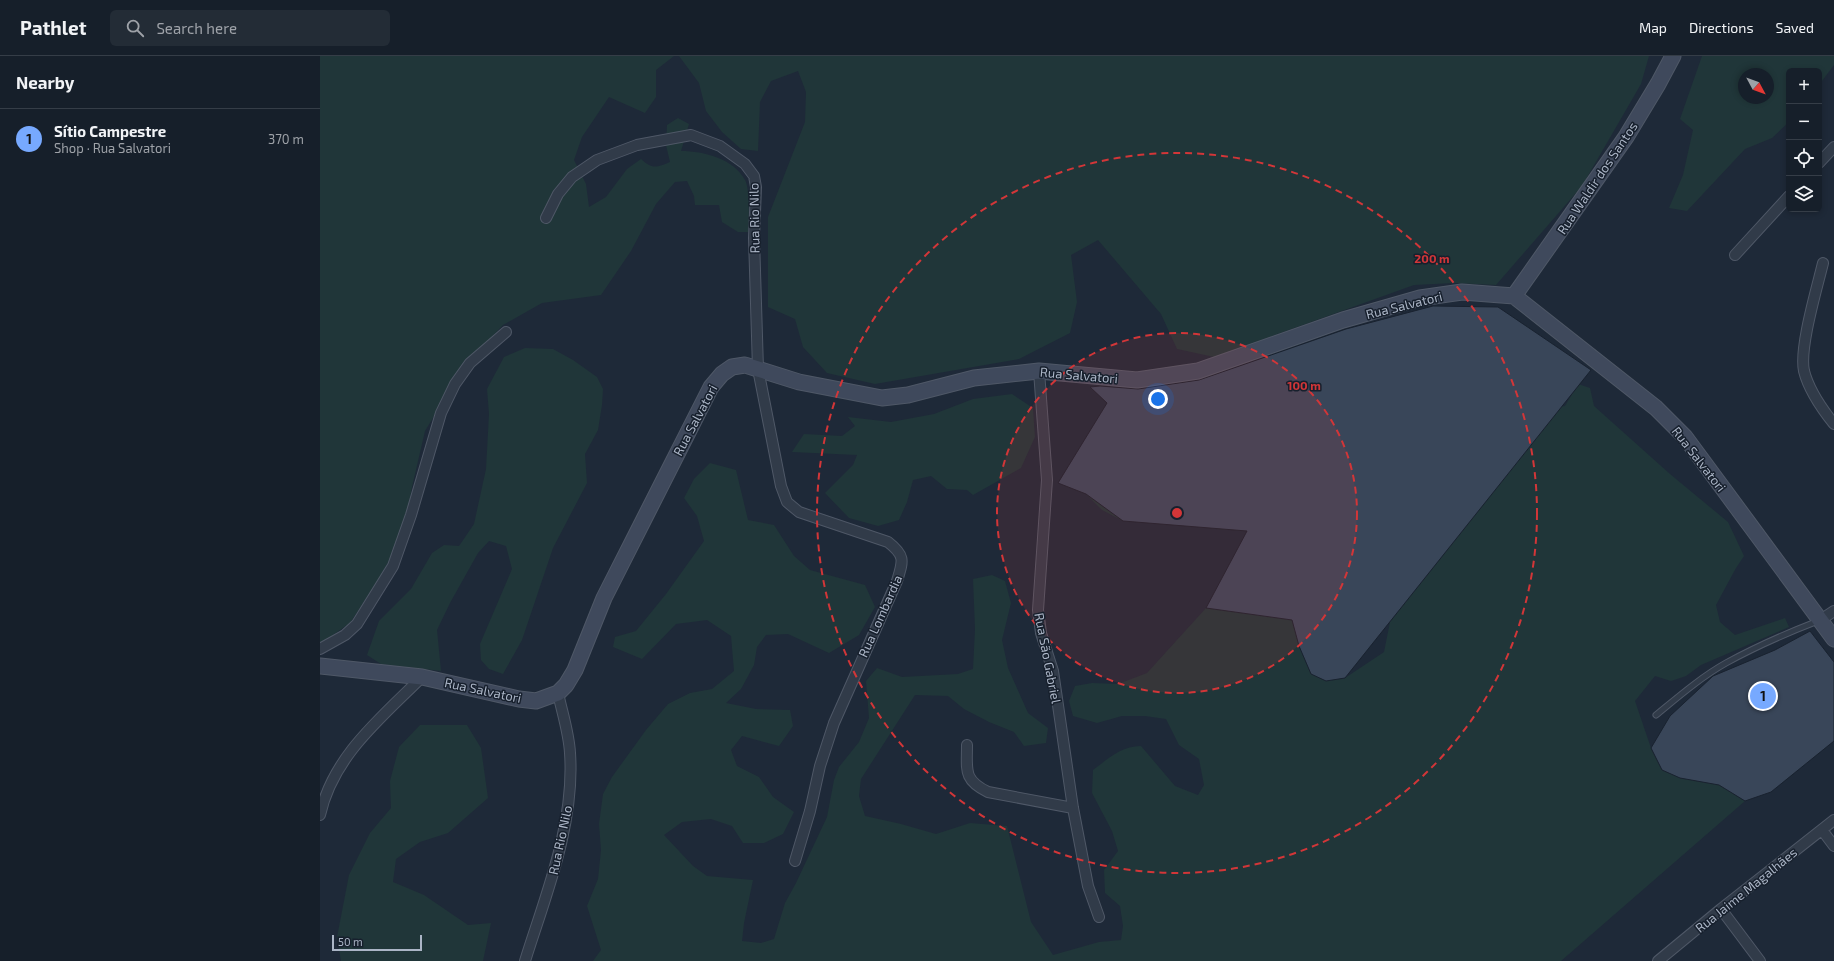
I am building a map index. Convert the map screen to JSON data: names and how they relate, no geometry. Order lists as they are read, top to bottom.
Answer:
{
  "streets": {
    "street": [
      "Rua Waldir dos Santos",
      "Rua Rio Nilo",
      "Rua Salvatori",
      "Rua Lombardia",
      "Rua São Gabriel",
      "Rua Jaime Magalhães"
    ]
  },
  "crossings": [
    ["Rua Waldir dos Santos", "Rua Salvatori"],
    ["Rua Rio Nilo", "Rua Salvatori"],
    ["Rua Rio Nilo", "Rua Lombardia"],
    ["Rua Salvatori", "Rua Lombardia"],
    ["Rua Salvatori", "Rua São Gabriel"]
  ],
  "scale_bar": "50 m",
  "north": "bottom right",
  "page": {
    "header": "Pathlet",
    "search": "Search here",
    "nav": ["Map", "Directions", "Saved"],
    "heading": "Nearby",
    "map_buttons": ["+", "−"],
    "list": [
      {
        "mark": "1",
        "name": "Sítio Campestre",
        "note": "Shop · Rua Salvatori",
        "value": "370 m"
      }
    ],
    "pins": "1",
    "scale": "50 m"
  },
  "rings": ["200 m", "100 m"]
}
